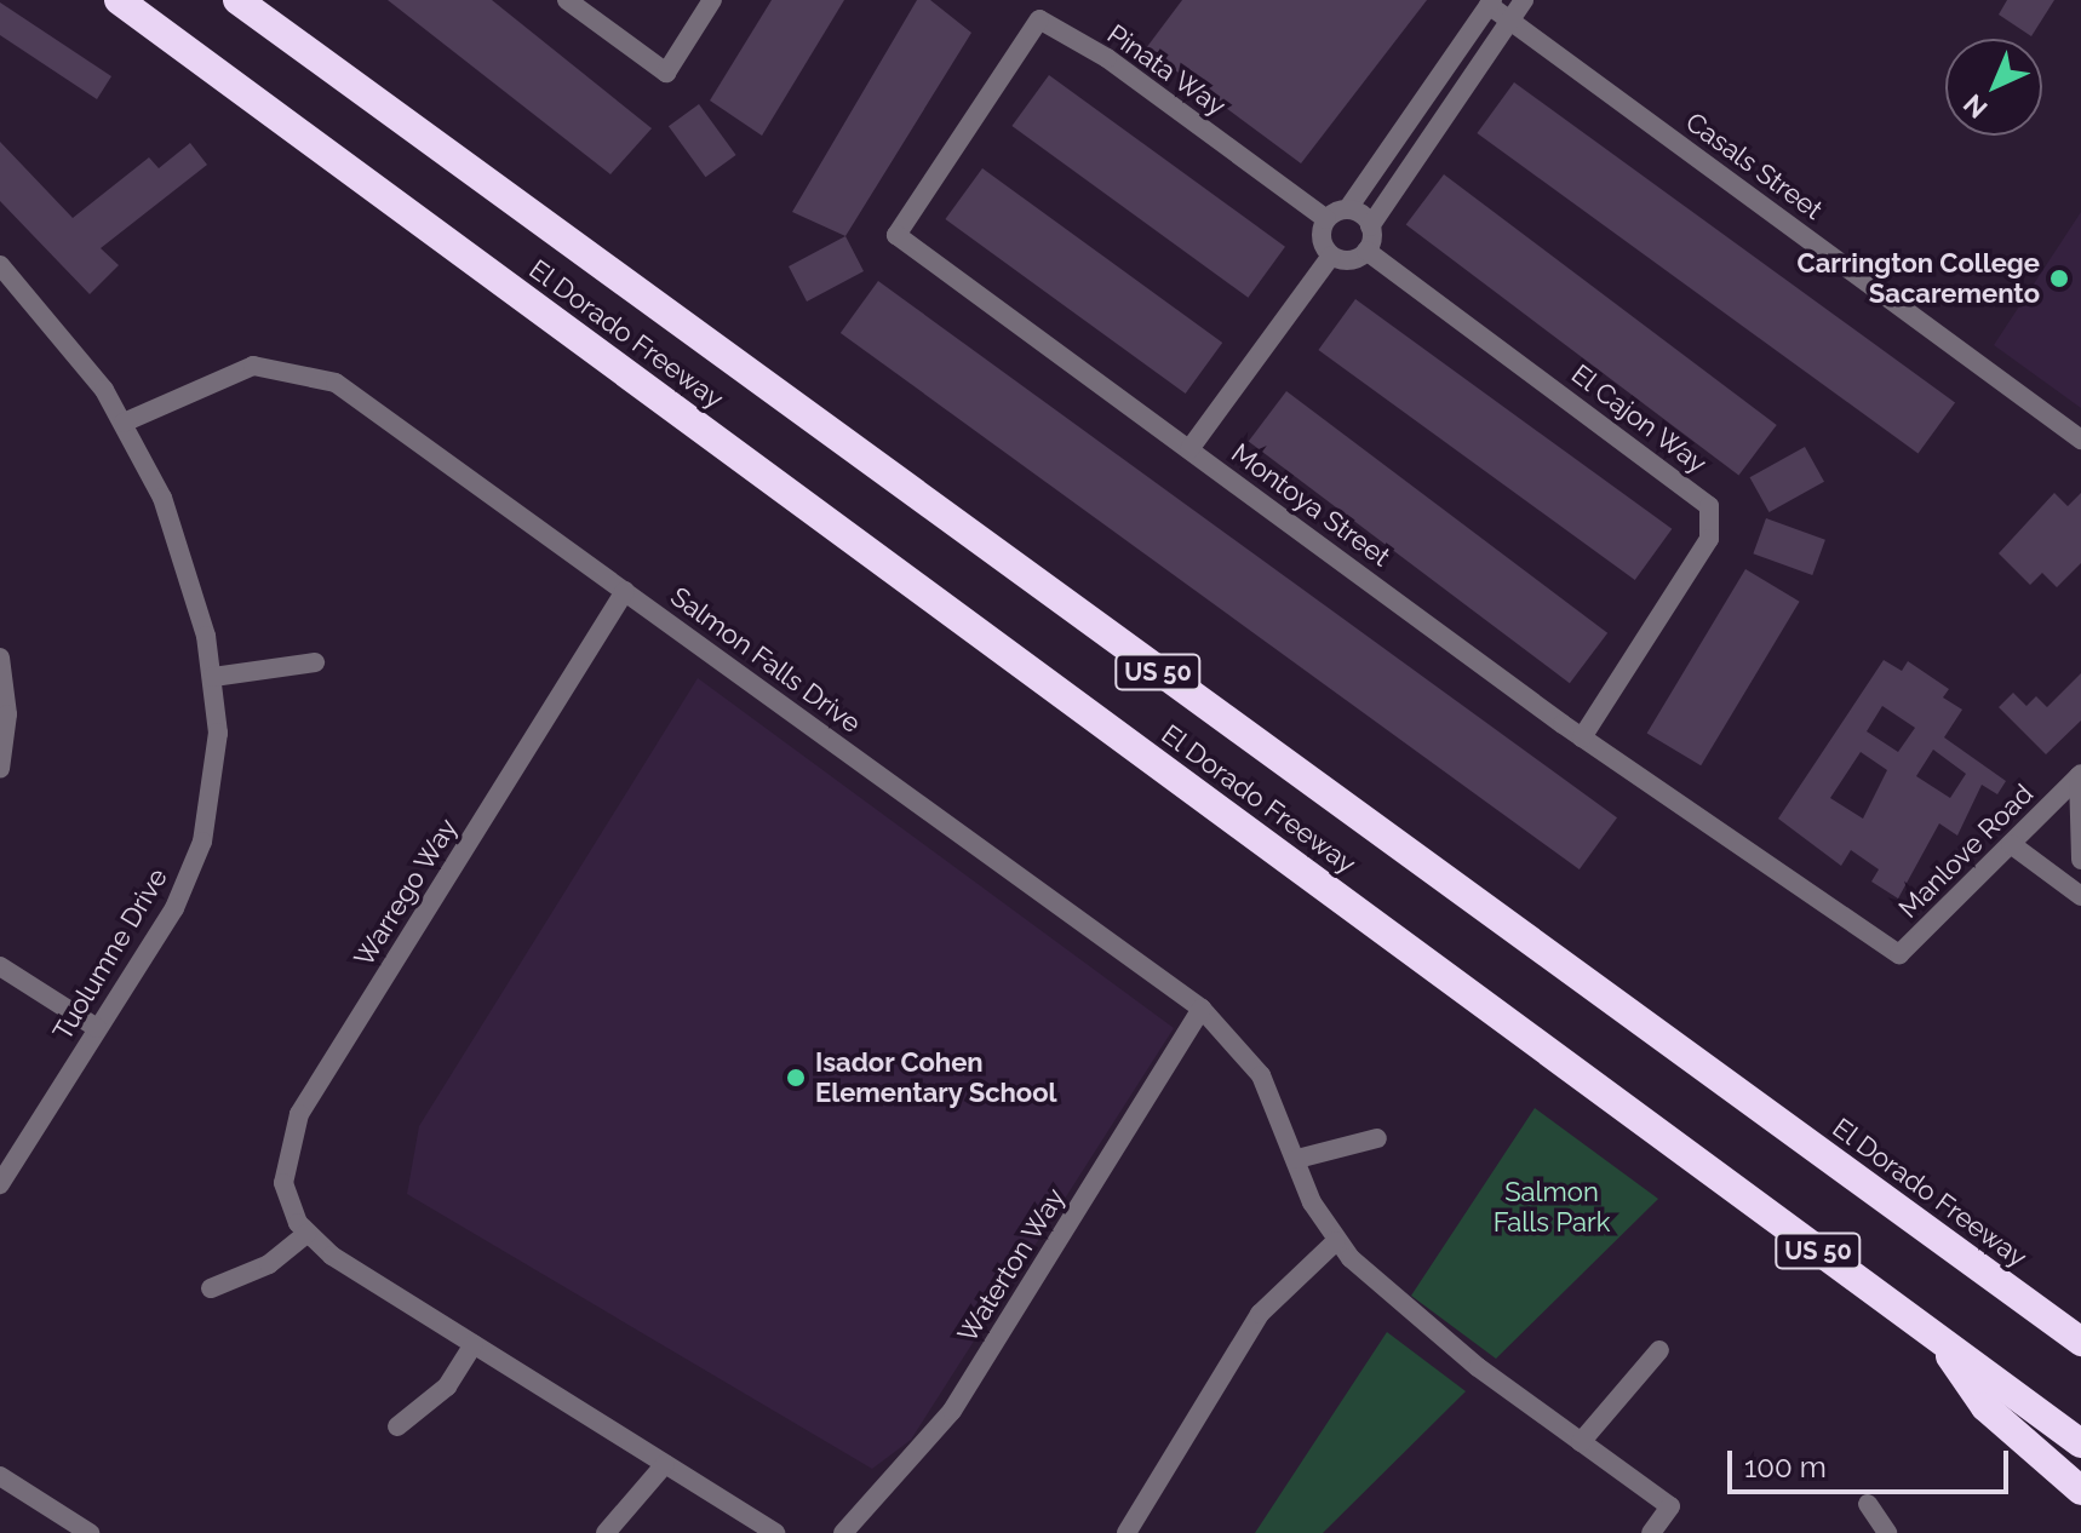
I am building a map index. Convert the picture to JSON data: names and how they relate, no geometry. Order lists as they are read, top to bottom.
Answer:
{
  "streets": {
    "highway": ["El Dorado Freeway", "US 50"],
    "street": [
      "Pinata Way",
      "Casals Street",
      "El Cajon Way",
      "Montoya Street",
      "Salmon Falls Drive",
      "Manlove Road",
      "Warrego Way",
      "Tuolumne Drive",
      "Waterton Way"
    ]
  },
  "crossings": [
    ["Pinata Way", "El Cajon Way"],
    ["Pinata Way", "Montoya Street"],
    ["El Cajon Way", "Montoya Street"],
    ["Montoya Street", "Manlove Road"],
    ["Salmon Falls Drive", "Warrego Way"],
    ["Salmon Falls Drive", "Tuolumne Drive"],
    ["Salmon Falls Drive", "Waterton Way"]
  ],
  "parks": ["Salmon Falls Park"],
  "places": ["Carrington College Sacaremento", "Isador Cohen Elementary School"],
  "scale_bar": "100 m",
  "north": "bottom left"
}
